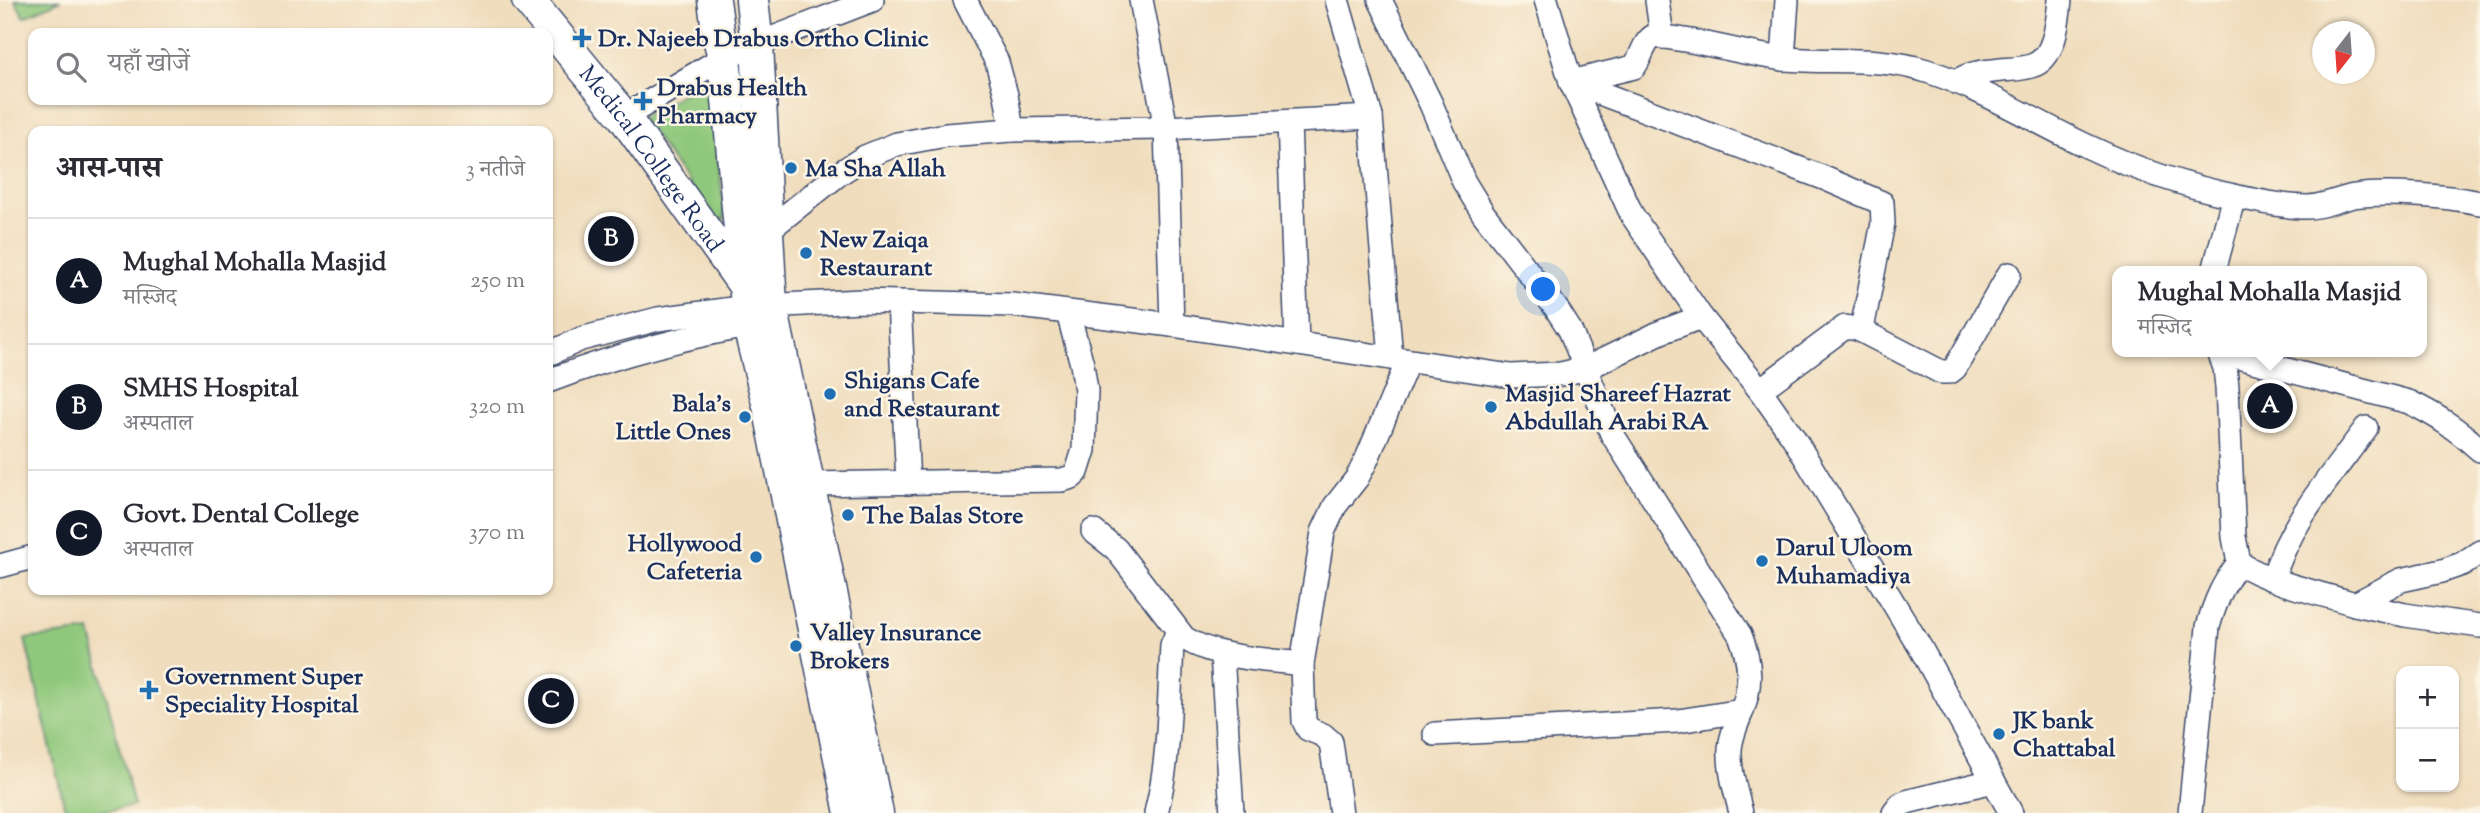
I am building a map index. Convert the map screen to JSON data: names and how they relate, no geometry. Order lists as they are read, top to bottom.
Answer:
{
  "streets": {
    "main road": ["Medical College Road"]
  },
  "places": {
    "health": ["Dr. Najeeb Drabus Ortho Clinic", "Drabus Health Pharmacy", "Government Super Speciality Hospital"],
    "other": [
      "Ma Sha Allah",
      "New Zaiqa Restaurant",
      "Shigans Cafe and Restaurant",
      "Masjid Shareef Hazrat Abdullah Arabi RA",
      "Bala's Little Ones",
      "The Balas Store",
      "Hollywood Cafeteria",
      "Darul Uloom Muhamadiya",
      "Valley Insurance Brokers",
      "JK bank Chattabal"
    ]
  },
  "north": "bottom",
  "page": {
    "search": "यहाँ खोजें",
    "heading": ["आस-पास", "3 नतीजे"],
    "pins": ["B", "A", "C"],
    "list": [
      {
        "mark": "A",
        "name": "Mughal Mohalla Masjid",
        "note": "मस्जिद",
        "value": "250 m"
      },
      {
        "mark": "B",
        "name": "SMHS Hospital",
        "note": "अस्पताल",
        "value": "320 m"
      },
      {
        "mark": "C",
        "name": "Govt. Dental College",
        "note": "अस्पताल",
        "value": "370 m"
      }
    ],
    "popup": ["Mughal Mohalla Masjid", "मस्जिद"],
    "map_buttons": ["+", "−"]
  }
}
